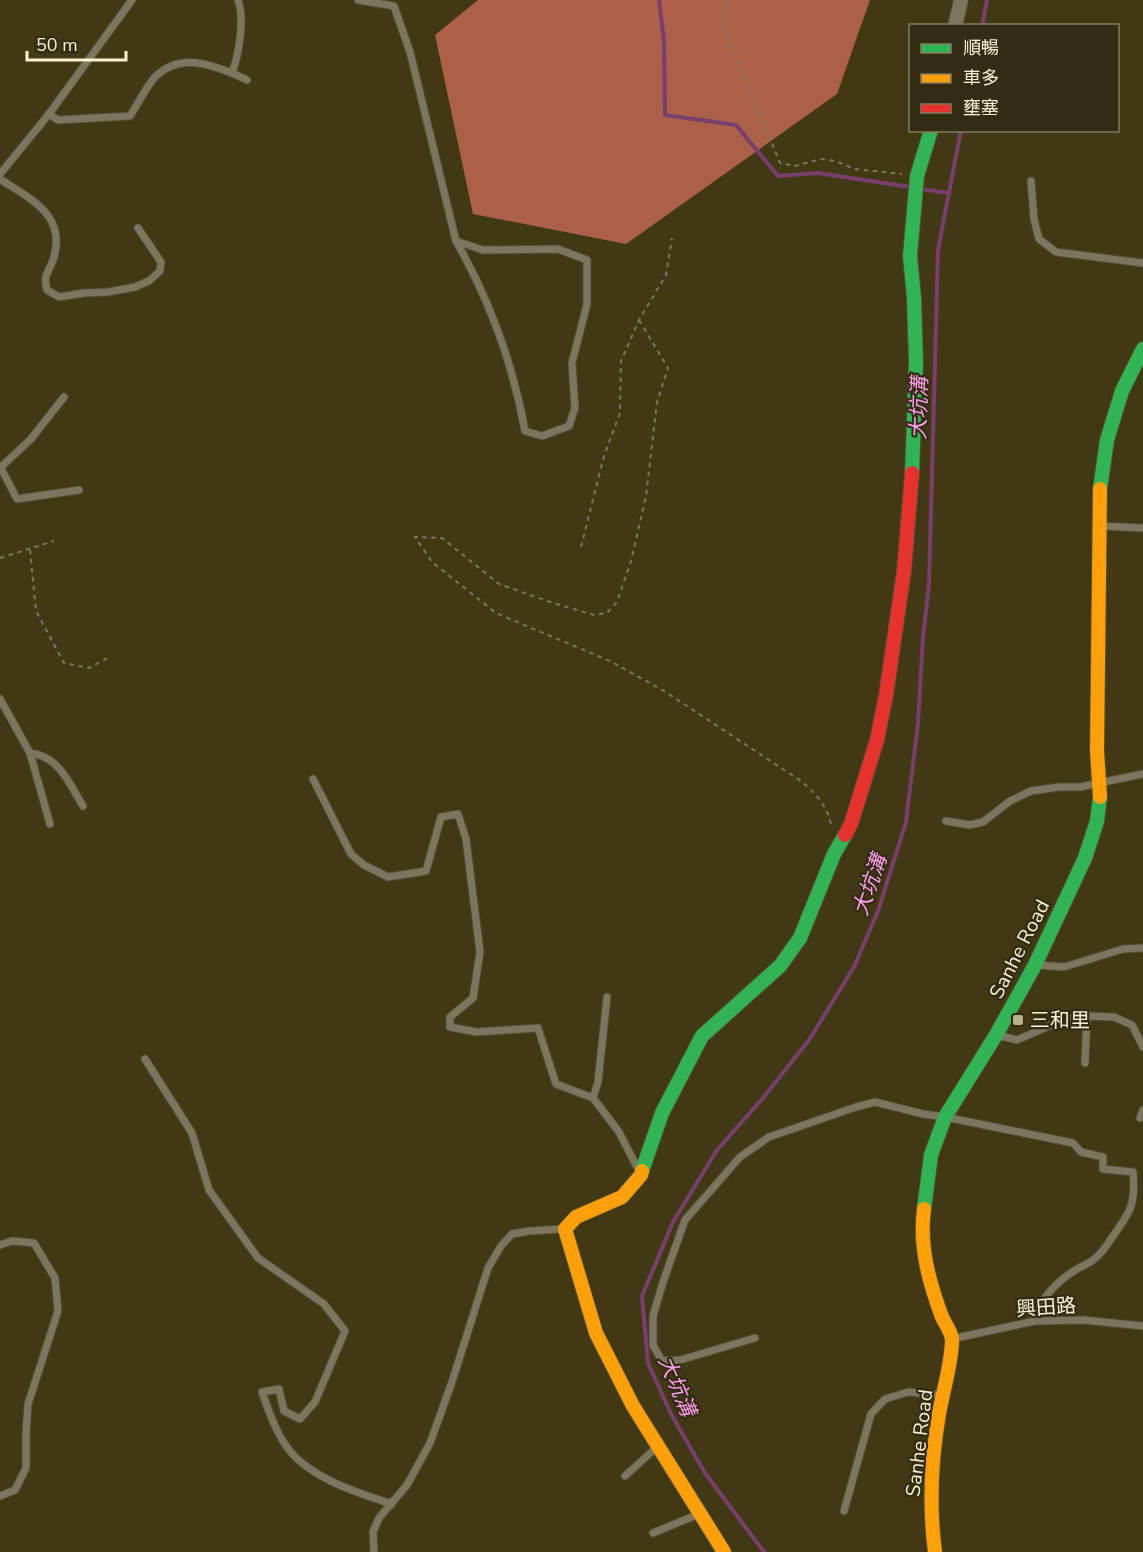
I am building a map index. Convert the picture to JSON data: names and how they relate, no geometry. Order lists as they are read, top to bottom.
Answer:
{
  "streets": {
    "street": ["Sanhe Road"],
    "lane": ["興田路"]
  },
  "crossings": [
    ["Sanhe Road", "興田路"]
  ],
  "water": ["大坑溝"],
  "places": {
    "transit": ["三和里"]
  },
  "legend": ["順暢", "車多", "壅塞"],
  "scale_bar": "50 m"
}
